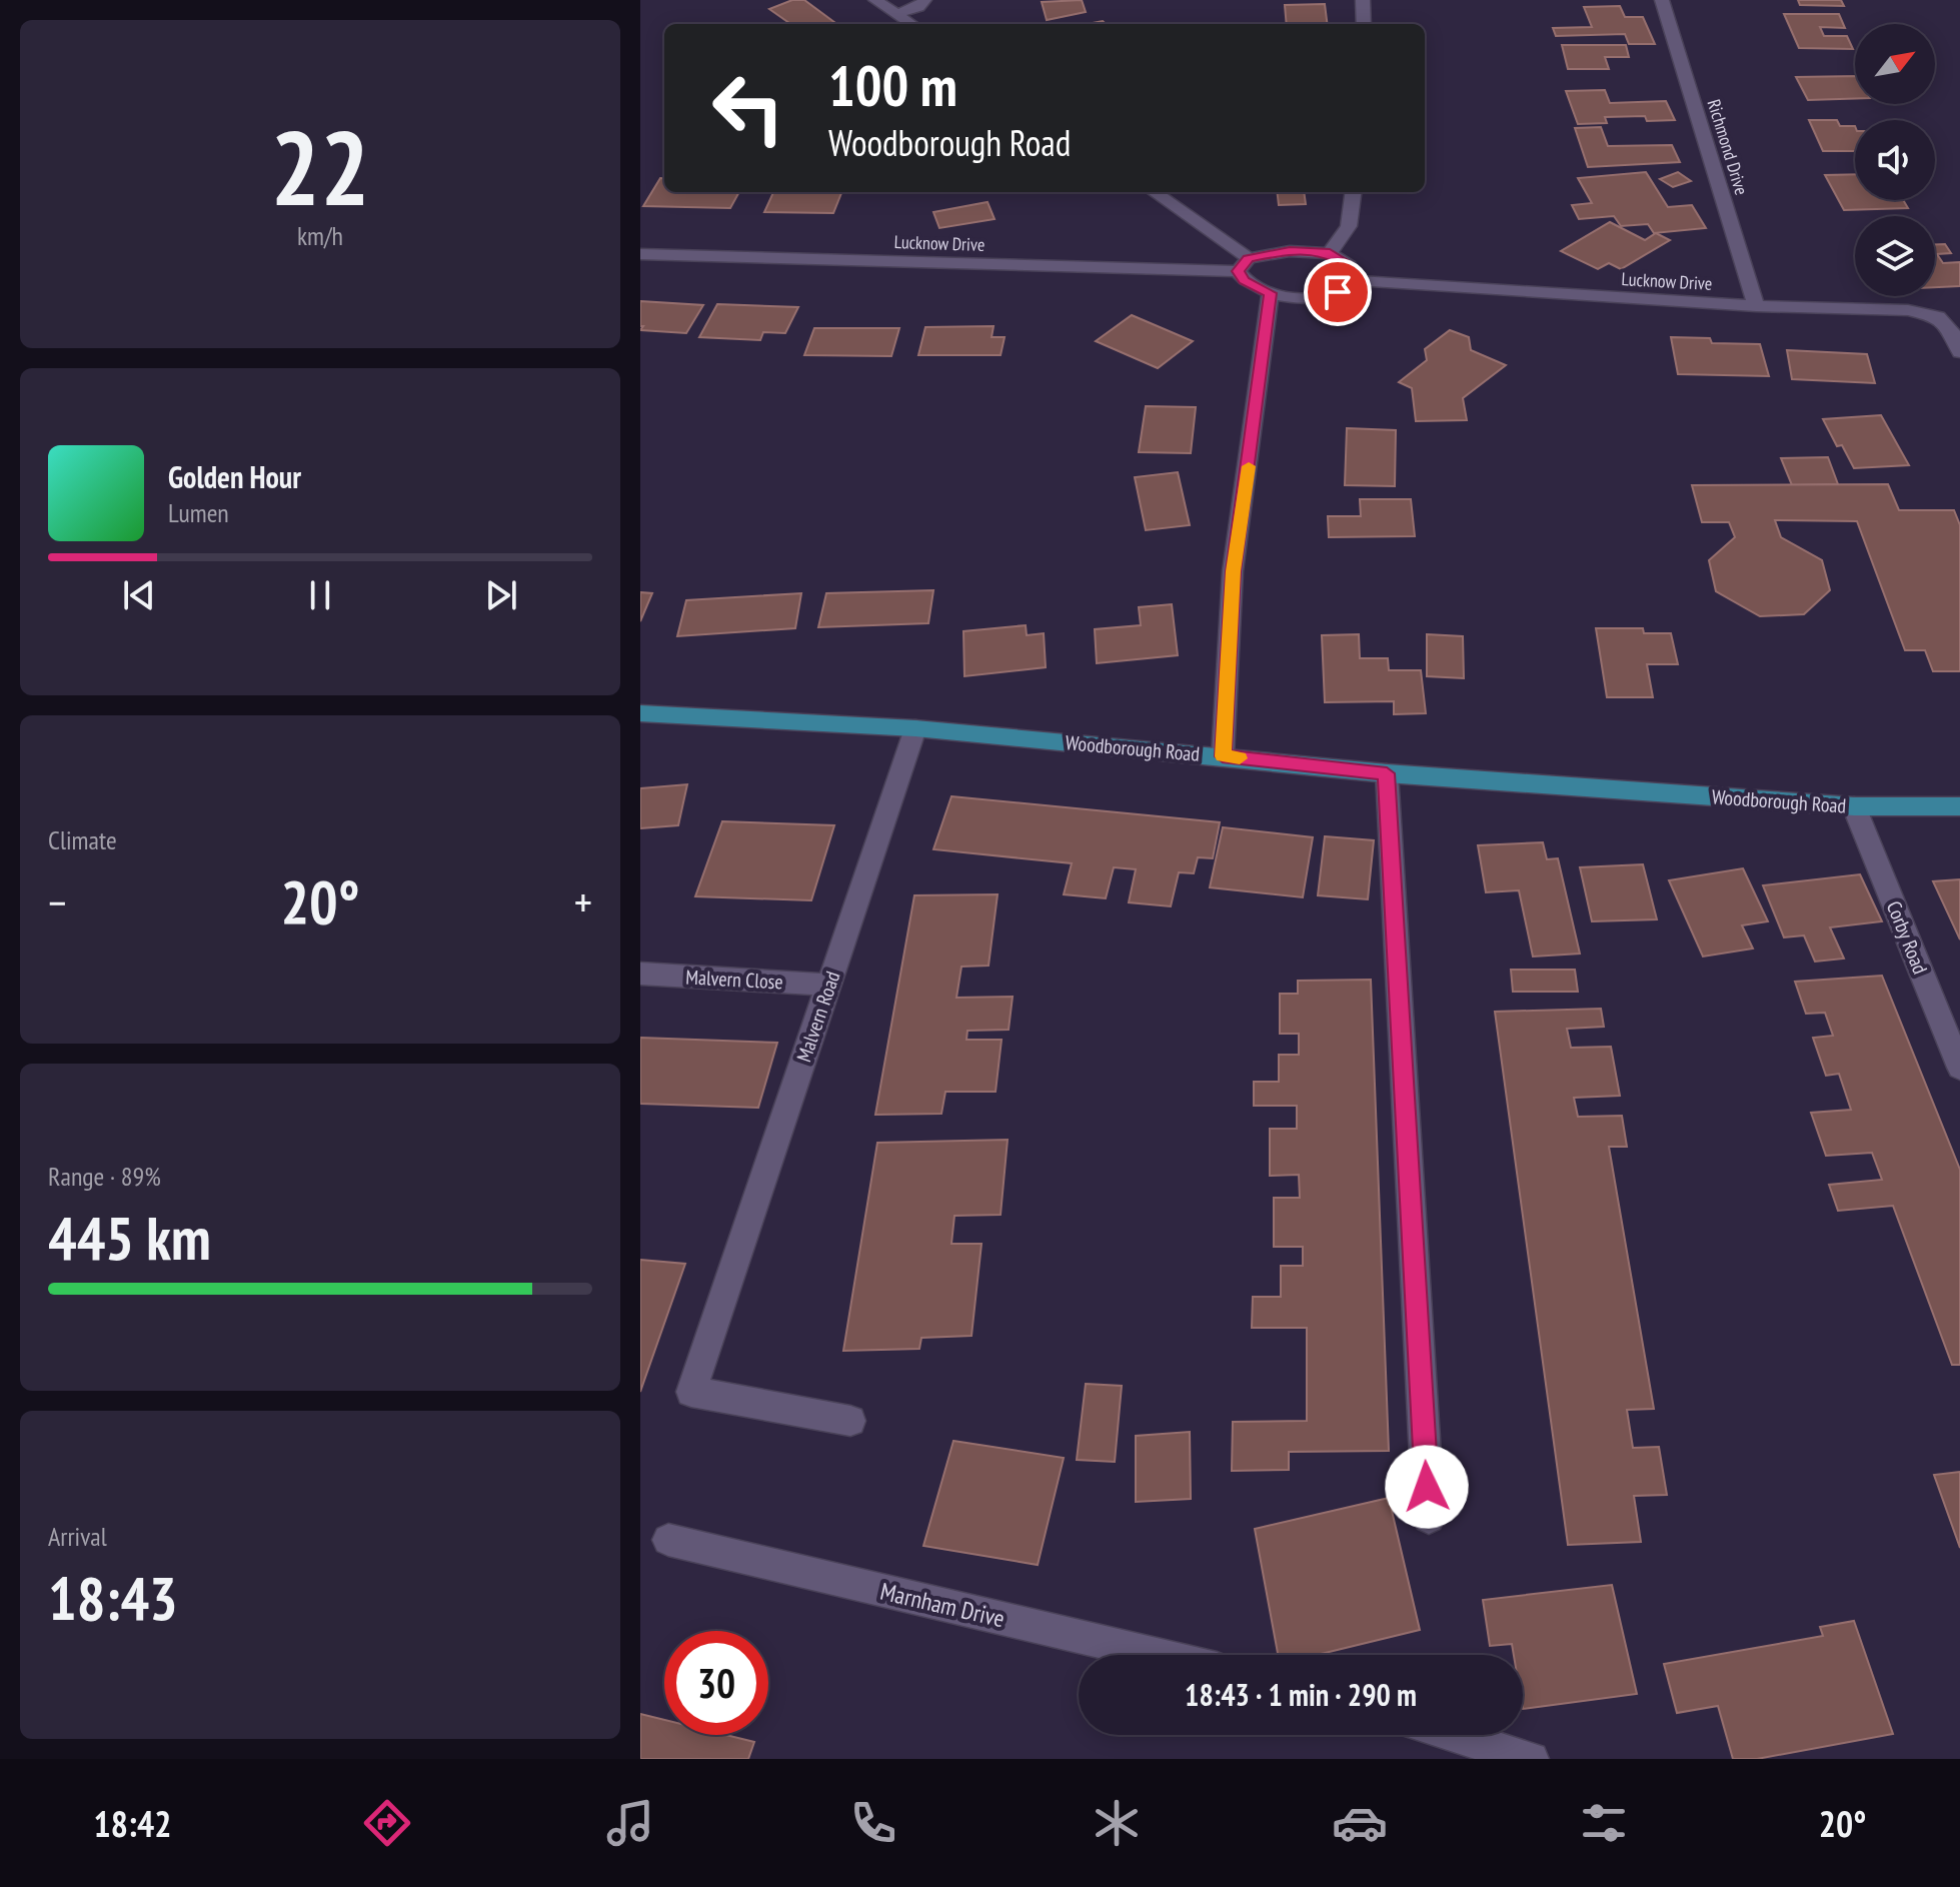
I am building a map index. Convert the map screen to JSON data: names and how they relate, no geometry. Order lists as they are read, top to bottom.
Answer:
{
  "streets": {
    "main road": ["Woodborough Road"],
    "street": [
      "Richmond Drive",
      "Lucknow Drive",
      "Corby Road",
      "Malvern Close",
      "Malvern Road",
      "Marnham Drive"
    ]
  },
  "crossings": [
    ["Richmond Drive", "Lucknow Drive"],
    ["Woodborough Road", "Corby Road"],
    ["Woodborough Road", "Malvern Road"],
    ["Malvern Close", "Malvern Road"]
  ],
  "north": "top right",
  "page": {
    "tile": [
      ["22", "km/h"],
      "Climate",
      ["Range · 89%", "445 km"],
      ["Arrival", "18:43"]
    ],
    "turn": ["100 m", "Woodborough Road"],
    "song": ["Golden Hour", "Lumen"],
    "heat": ["−", "20°", "+"],
    "limit": "30",
    "trip": "18:43 · 1 min · 290 m",
    "tabs": ["18:42", "20°"]
  }
}
